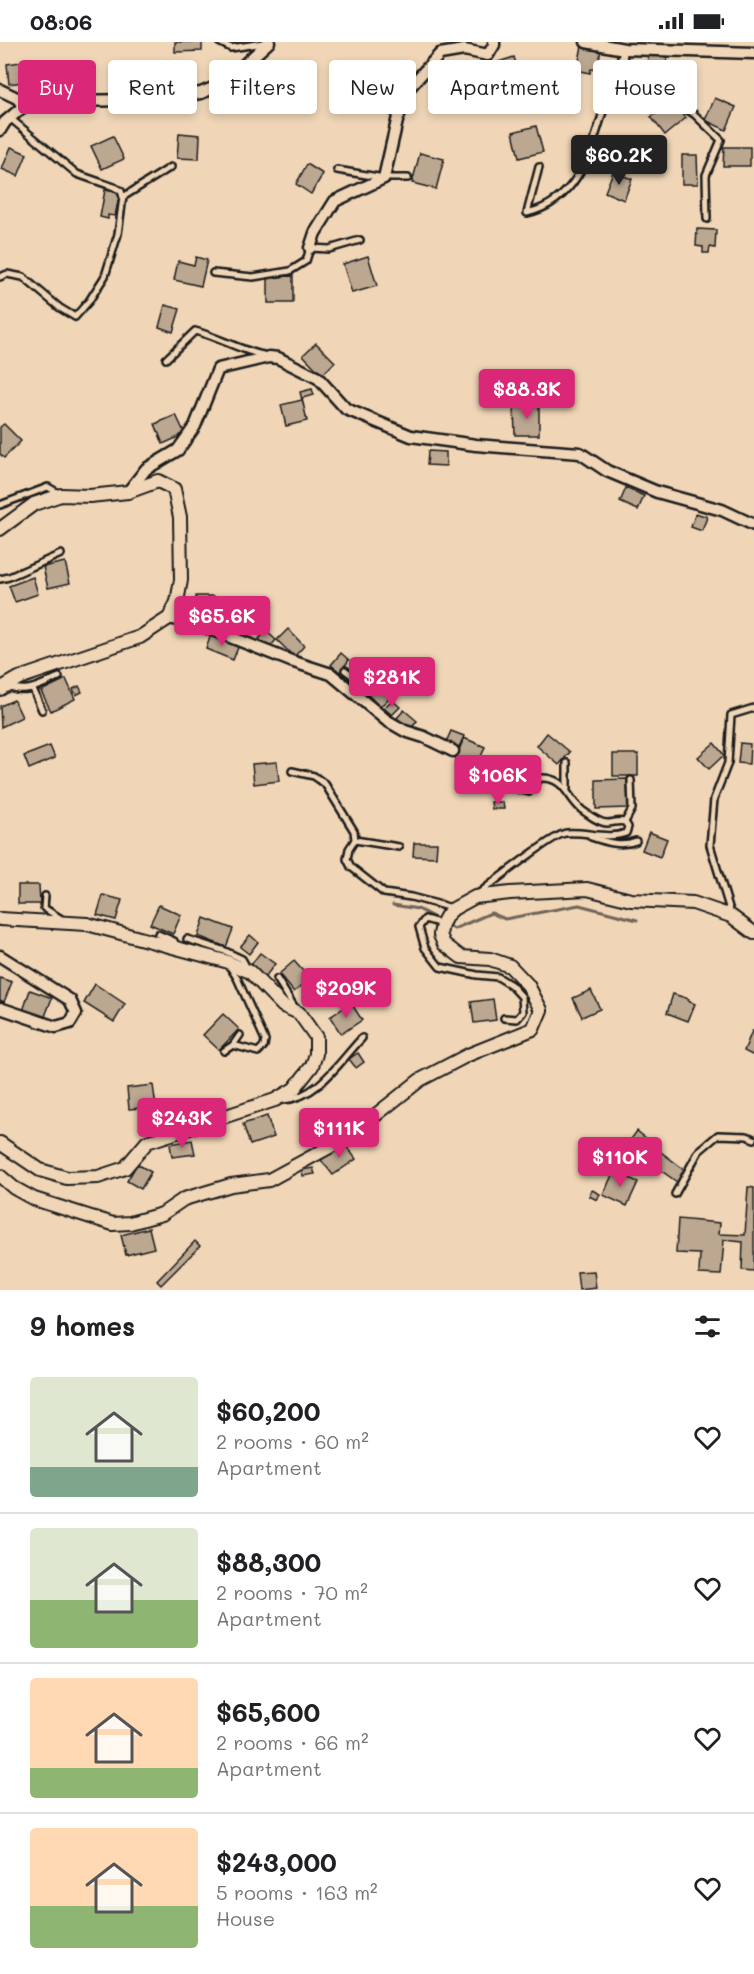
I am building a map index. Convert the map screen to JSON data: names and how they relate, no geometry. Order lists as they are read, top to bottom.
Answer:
{
  "page": {
    "status": "08:06",
    "chip": [
      "Buy",
      "Rent",
      "Filters",
      "New",
      "Apartment",
      "House"
    ],
    "price": [
      "$60.2K",
      "$88.3K",
      "$65.6K",
      "$281K",
      "$106K",
      "$209K",
      "$243K",
      "$111K",
      "$110K"
    ],
    "heading": "9 homes",
    "list": [
      {
        "name": "$60,200",
        "note": "2 rooms · 60 m² · Apartment"
      },
      {
        "name": "$88,300",
        "note": "2 rooms · 70 m² · Apartment"
      },
      {
        "name": "$65,600",
        "note": "2 rooms · 66 m² · Apartment"
      },
      {
        "name": "$243,000",
        "note": "5 rooms · 163 m² · House"
      }
    ]
  }
}
